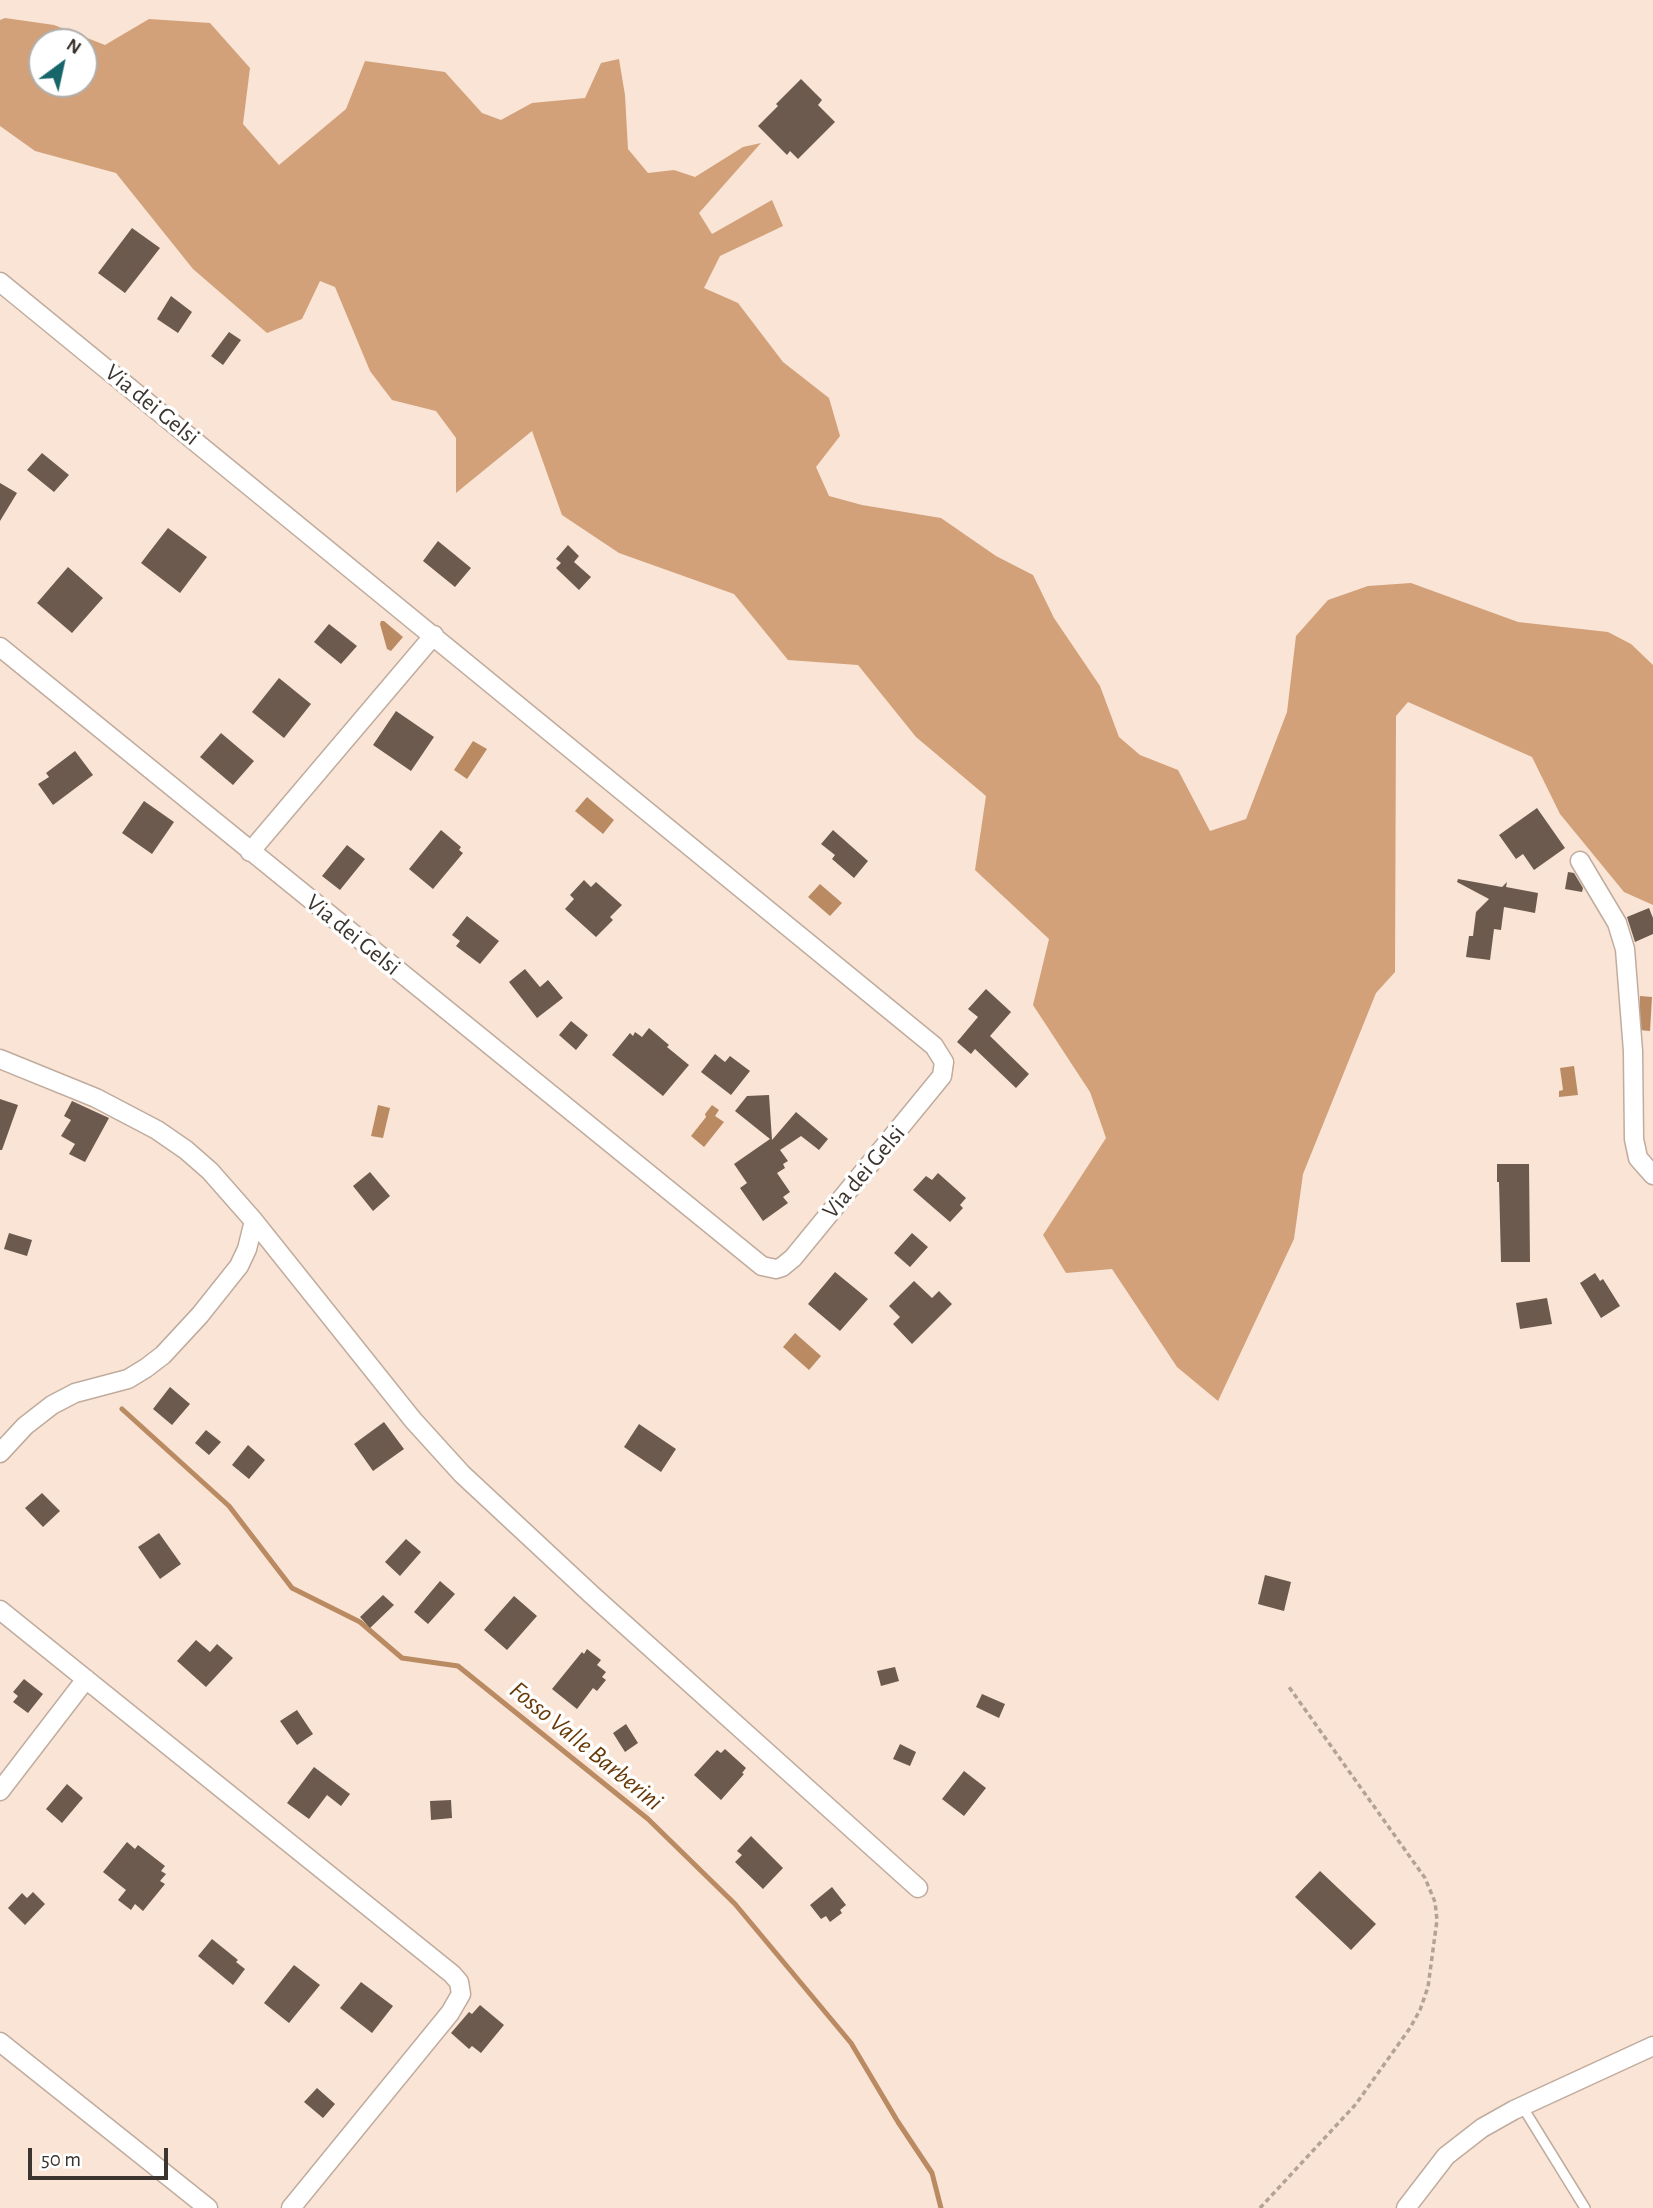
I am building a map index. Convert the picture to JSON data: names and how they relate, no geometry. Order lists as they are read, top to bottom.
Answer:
{
  "streets": {
    "street": ["Via dei Gelsi"]
  },
  "water": ["Fosso Valle Barberini"],
  "scale_bar": "50 m",
  "north": "top right"
}
